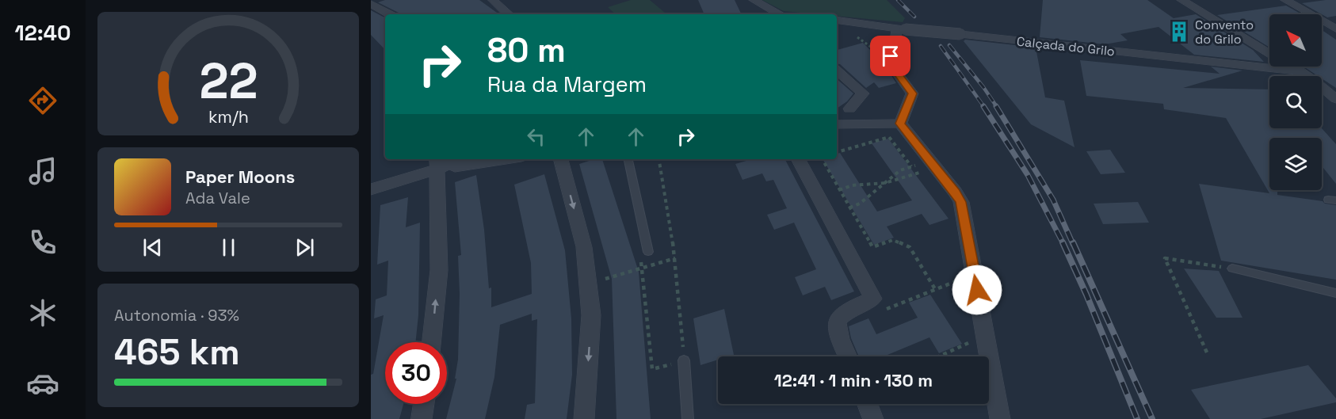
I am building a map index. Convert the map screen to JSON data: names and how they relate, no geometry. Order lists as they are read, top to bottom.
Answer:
{
  "streets": {
    "street": ["Calçada do Grilo"]
  },
  "places": {
    "building": ["Convento do Grilo"]
  },
  "north": "top left",
  "page": {
    "tabs": "12:40",
    "turn": ["80 m", "Rua da Margem"],
    "song": ["Paper Moons", "Ada Vale"],
    "tile": ["Autonomia · 93%", "465 km"],
    "limit": "30",
    "trip": "12:41 · 1 min · 130 m",
    "gauge": ["22", "km/h"]
  }
}
